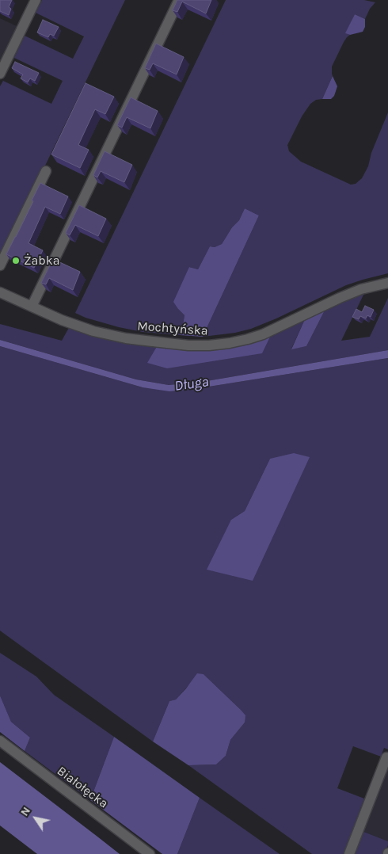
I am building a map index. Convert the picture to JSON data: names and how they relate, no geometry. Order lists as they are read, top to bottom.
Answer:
{
  "streets": {
    "street": ["Mochtyńska", "Białołęcka"]
  },
  "water": ["Długa"],
  "places": ["Żabka"],
  "north": "top left"
}
